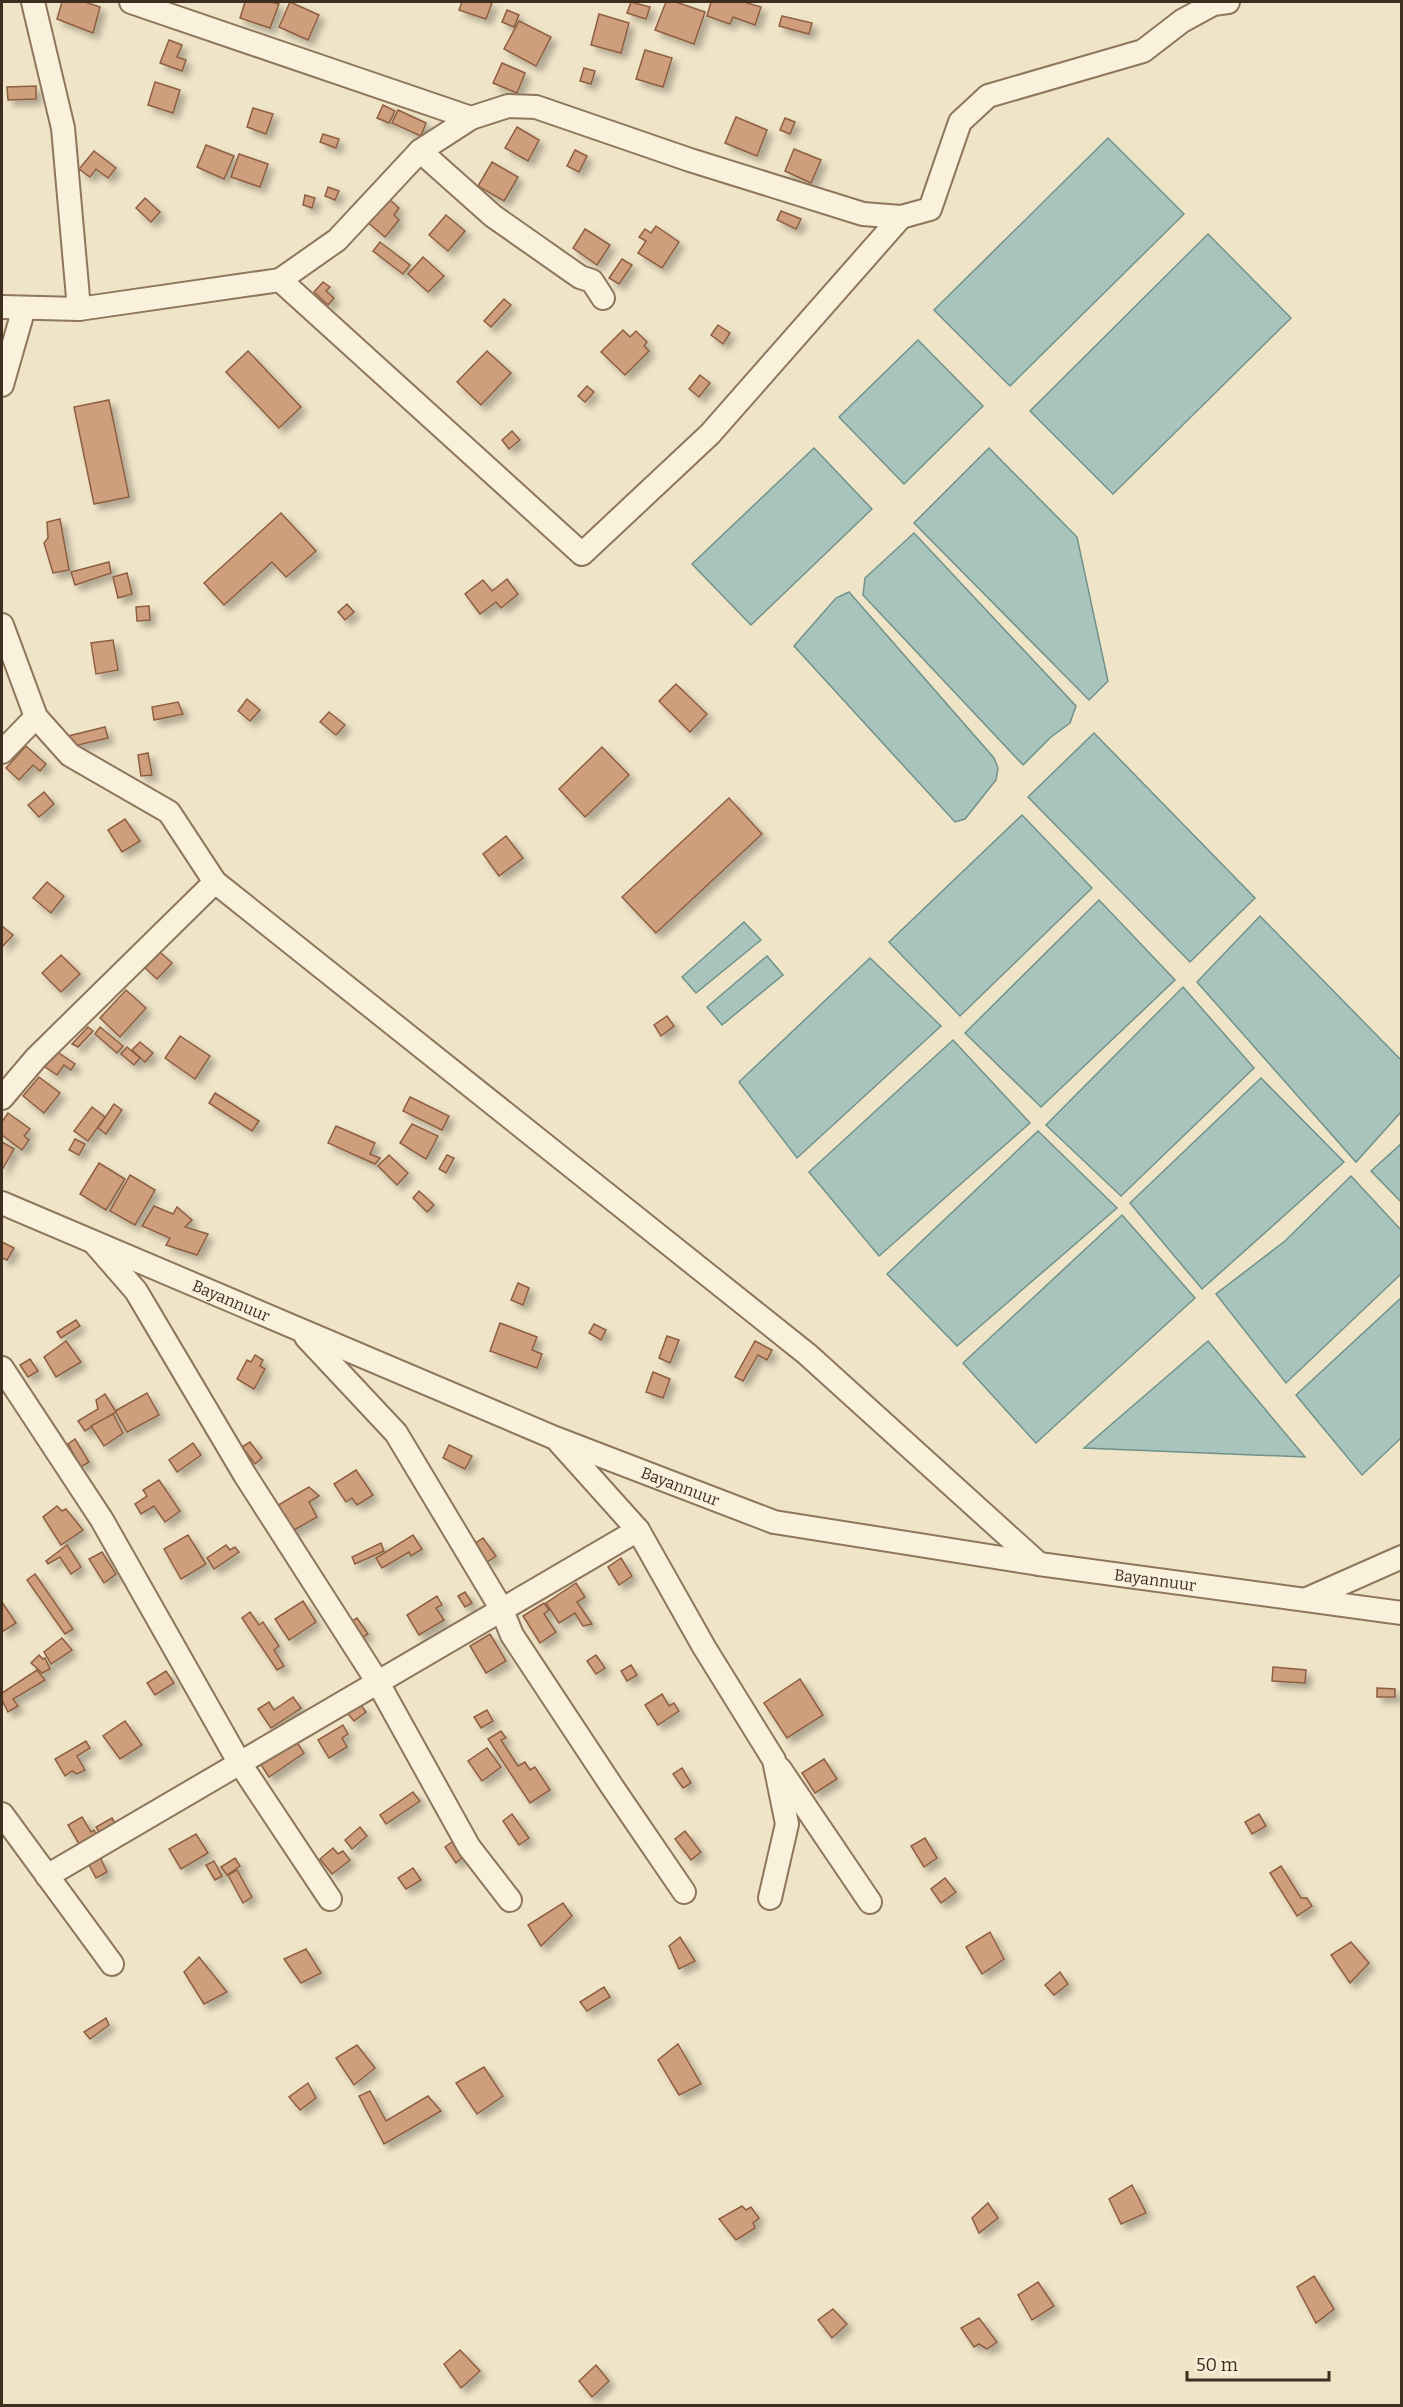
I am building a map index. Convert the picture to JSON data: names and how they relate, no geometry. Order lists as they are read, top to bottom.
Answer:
{
  "streets": {
    "street": ["Bayannuur"]
  },
  "scale_bar": "50 m"
}
